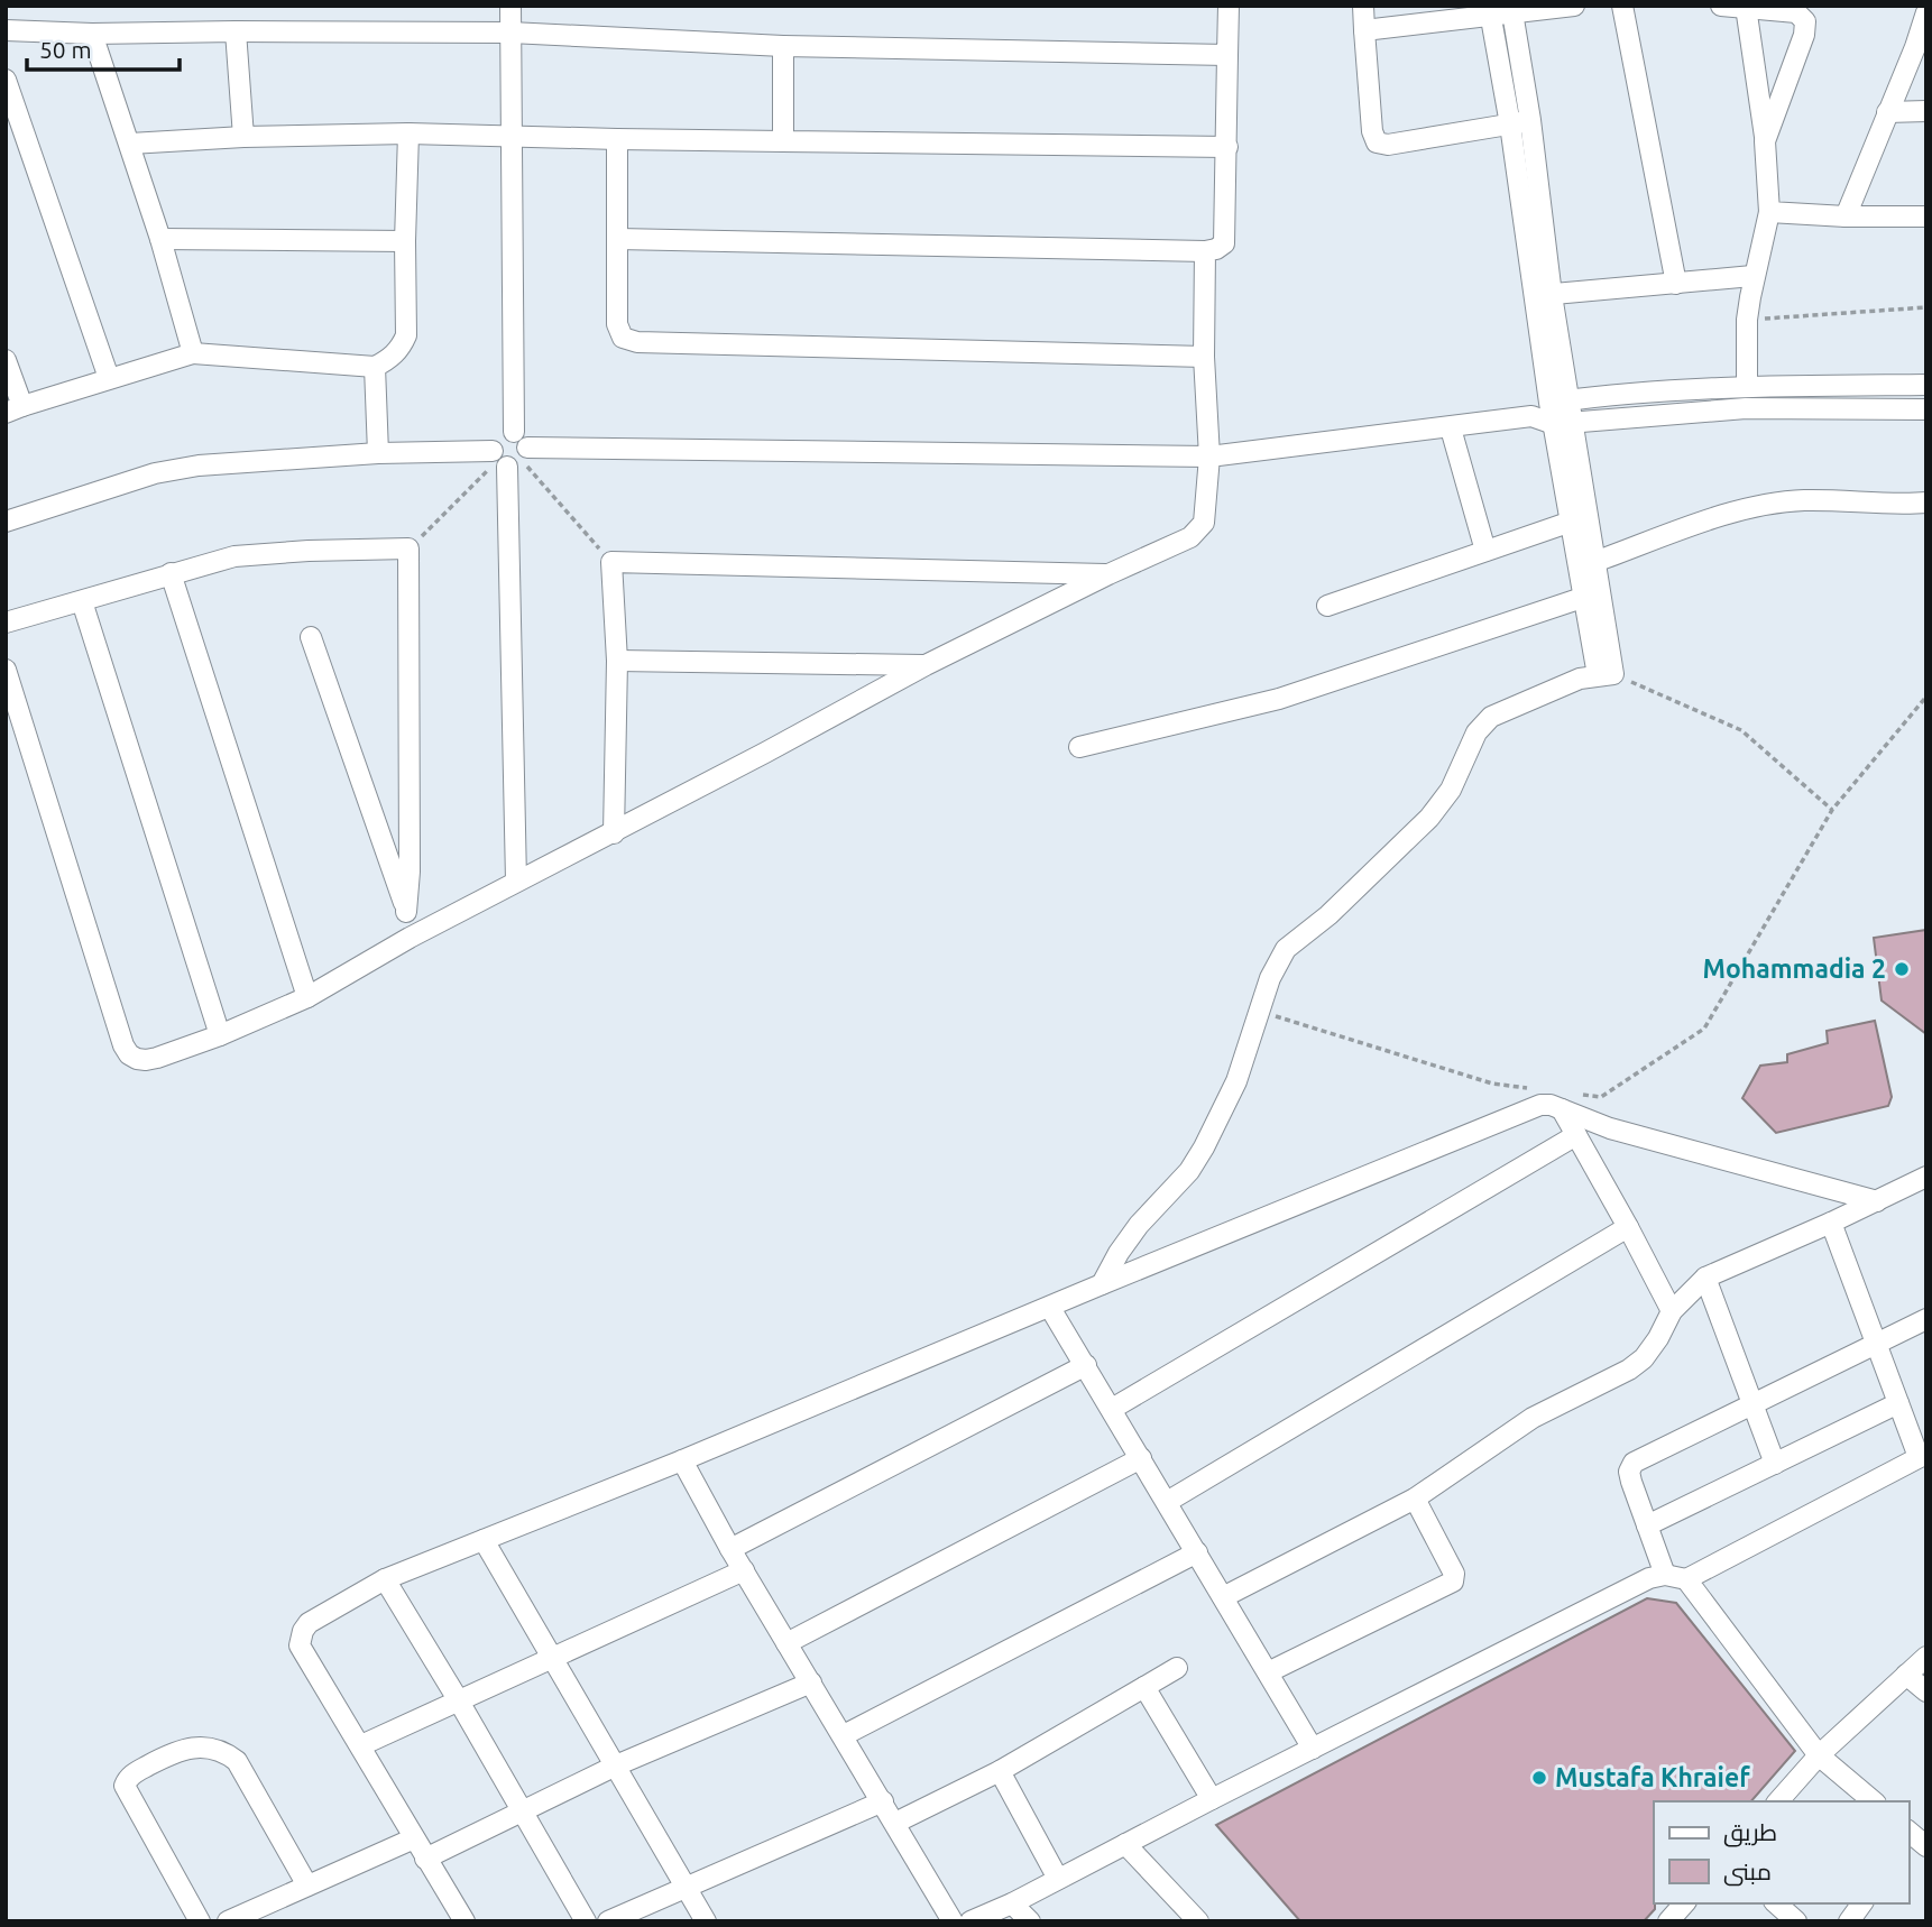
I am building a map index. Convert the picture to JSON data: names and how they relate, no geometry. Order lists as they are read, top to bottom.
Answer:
{
  "places": ["Mohammadia 2", "Mustafa Khraief"],
  "legend": ["طريق", "مبنى"],
  "scale_bar": "50 m"
}
